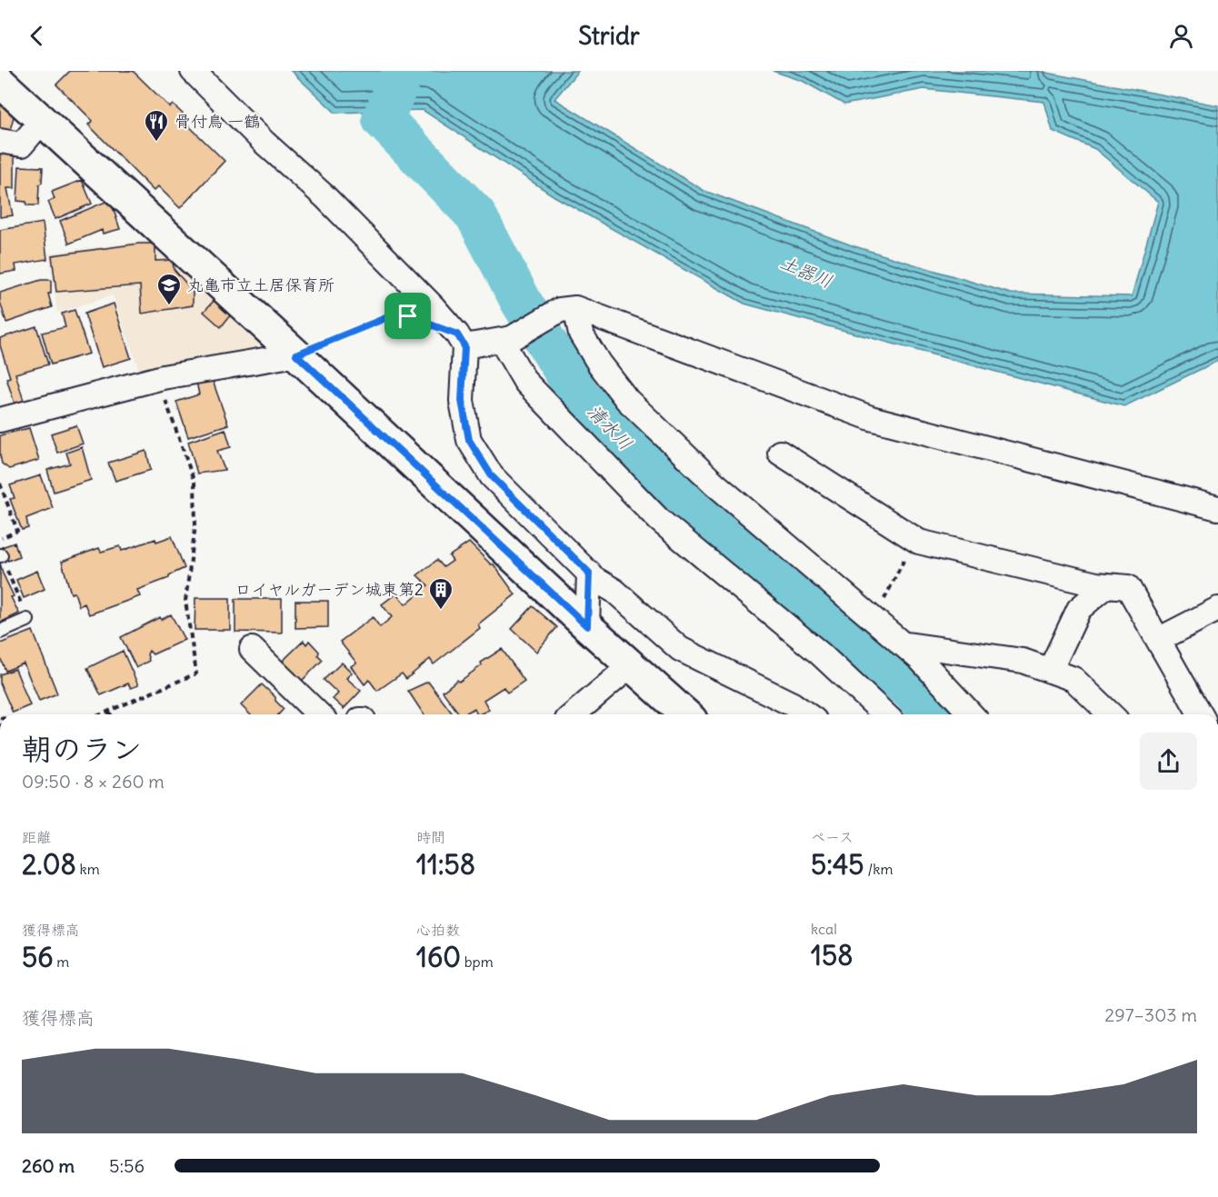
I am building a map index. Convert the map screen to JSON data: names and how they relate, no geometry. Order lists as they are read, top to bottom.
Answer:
{
  "water": ["土器川", "清水川"],
  "places": {
    "restaurant": ["骨付鳥 一鶴"],
    "school or university": ["丸亀市立土居保育所"],
    "building": ["ロイヤルガーデン城東第2"]
  },
  "page": {
    "header": "Stridr",
    "heading": ["朝のラン", "09:50 · 8 × 260 m"],
    "stats": [
      ["距離", "2.08 km"],
      ["時間", "11:58"],
      ["ペース", "5:45 /km"],
      ["獲得標高", "56 m"],
      ["心拍数", "160 bpm"],
      ["kcal", "158"]
    ],
    "chart": ["獲得標高", "297–303 m"],
    "list": [
      {
        "name": "260 m",
        "note": "5:56"
      }
    ]
  }
}
